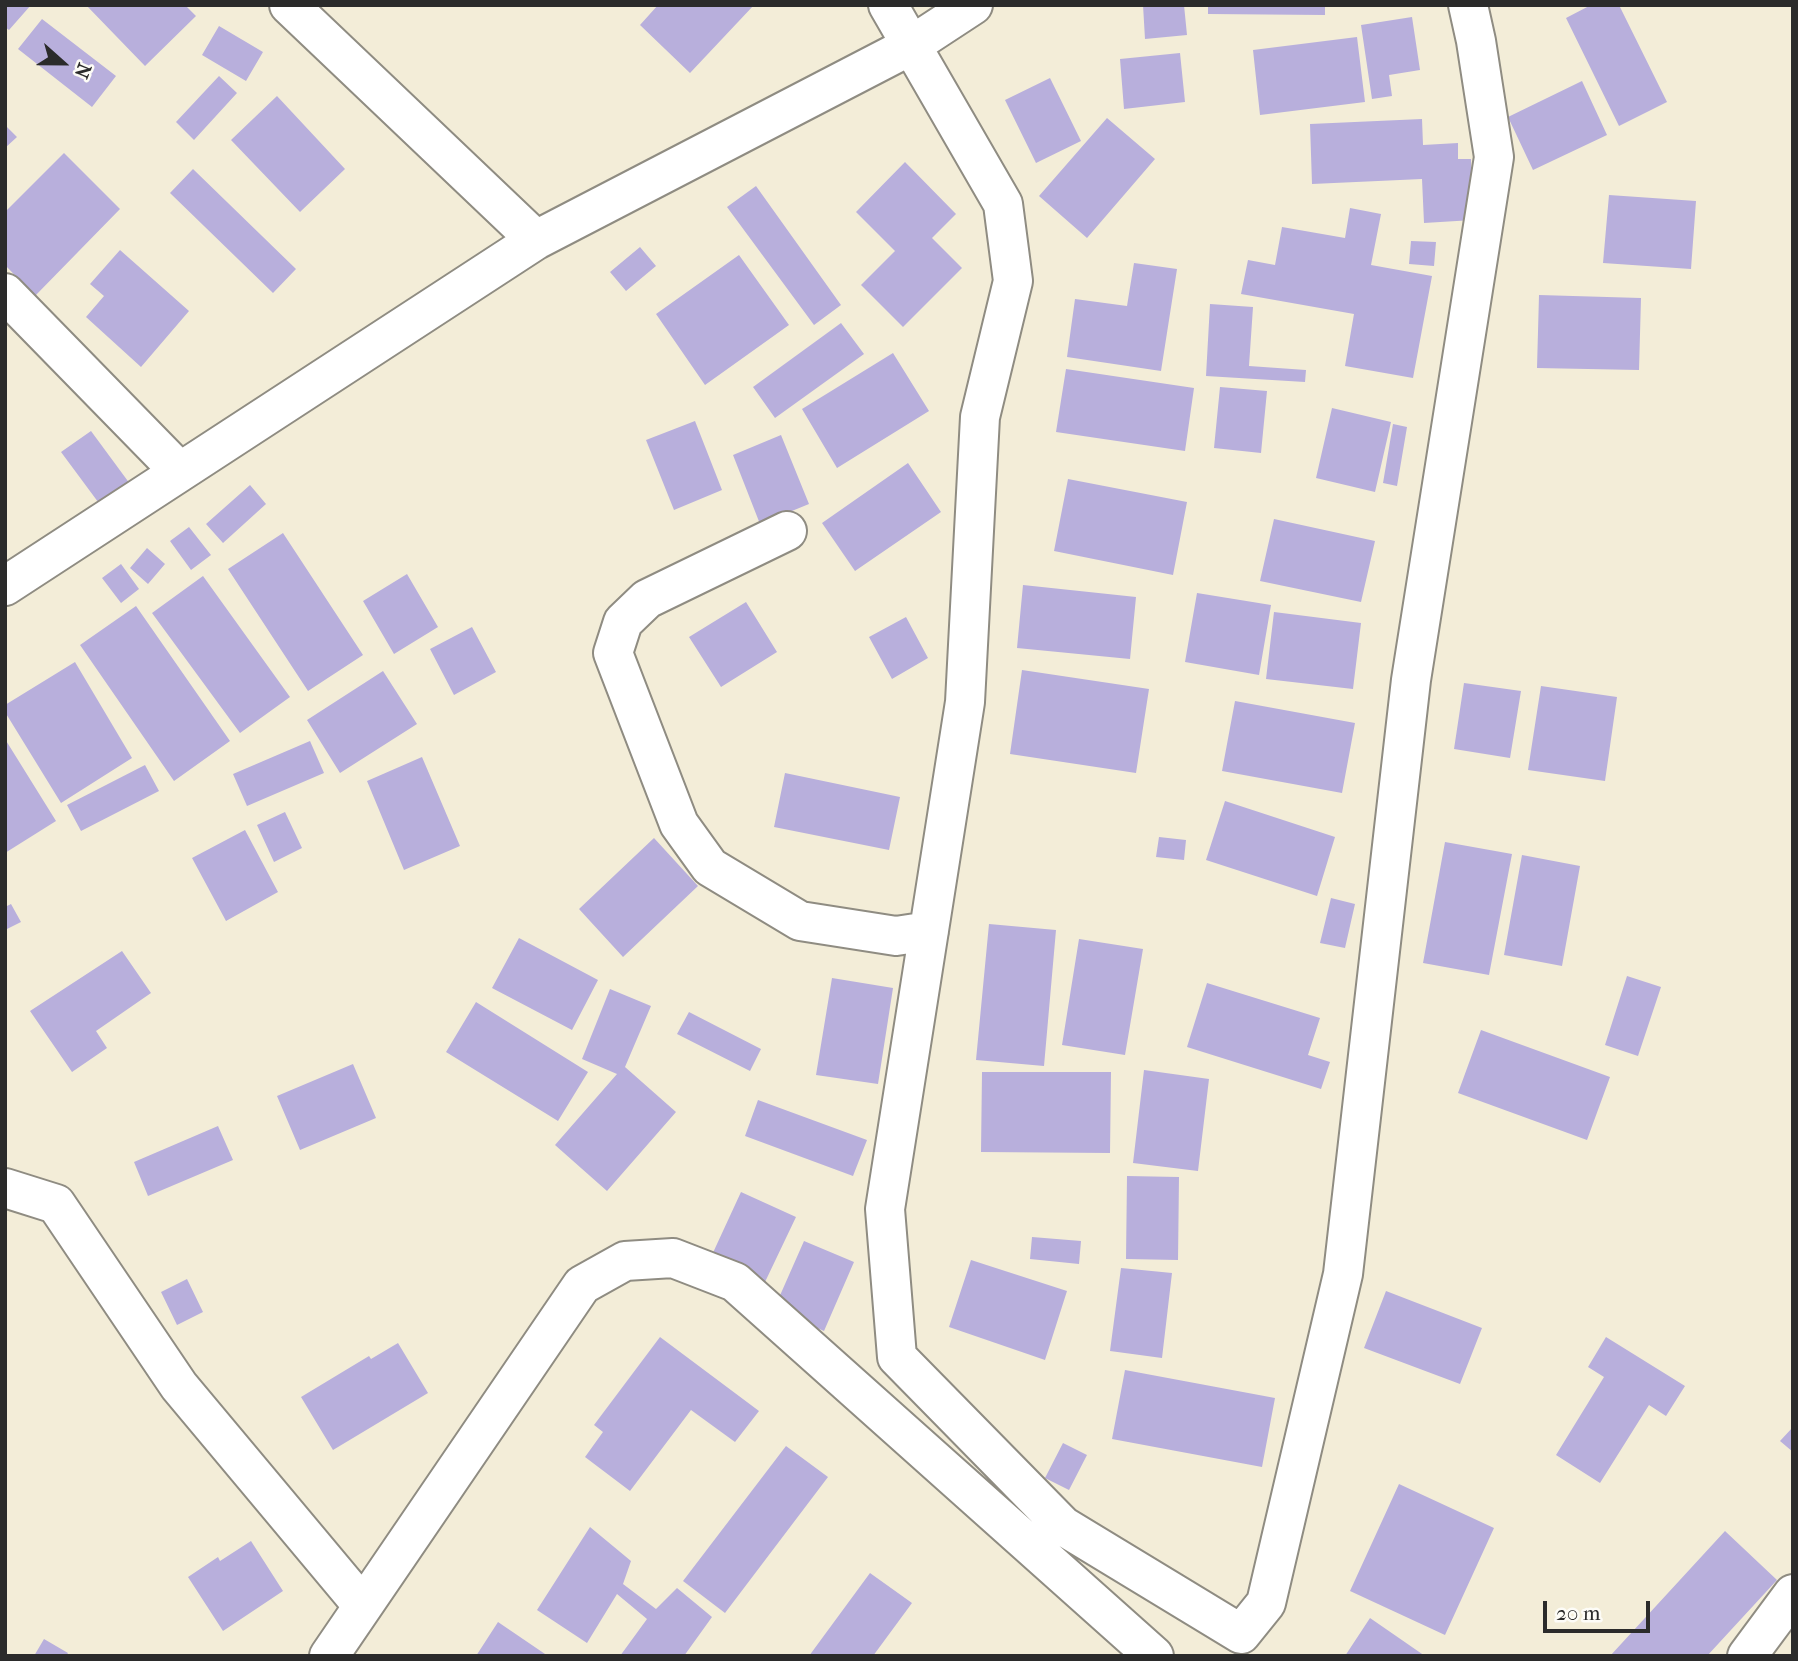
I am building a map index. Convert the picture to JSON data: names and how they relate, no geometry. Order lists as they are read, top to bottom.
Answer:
{
  "scale_bar": "20 m",
  "north": "right"
}
